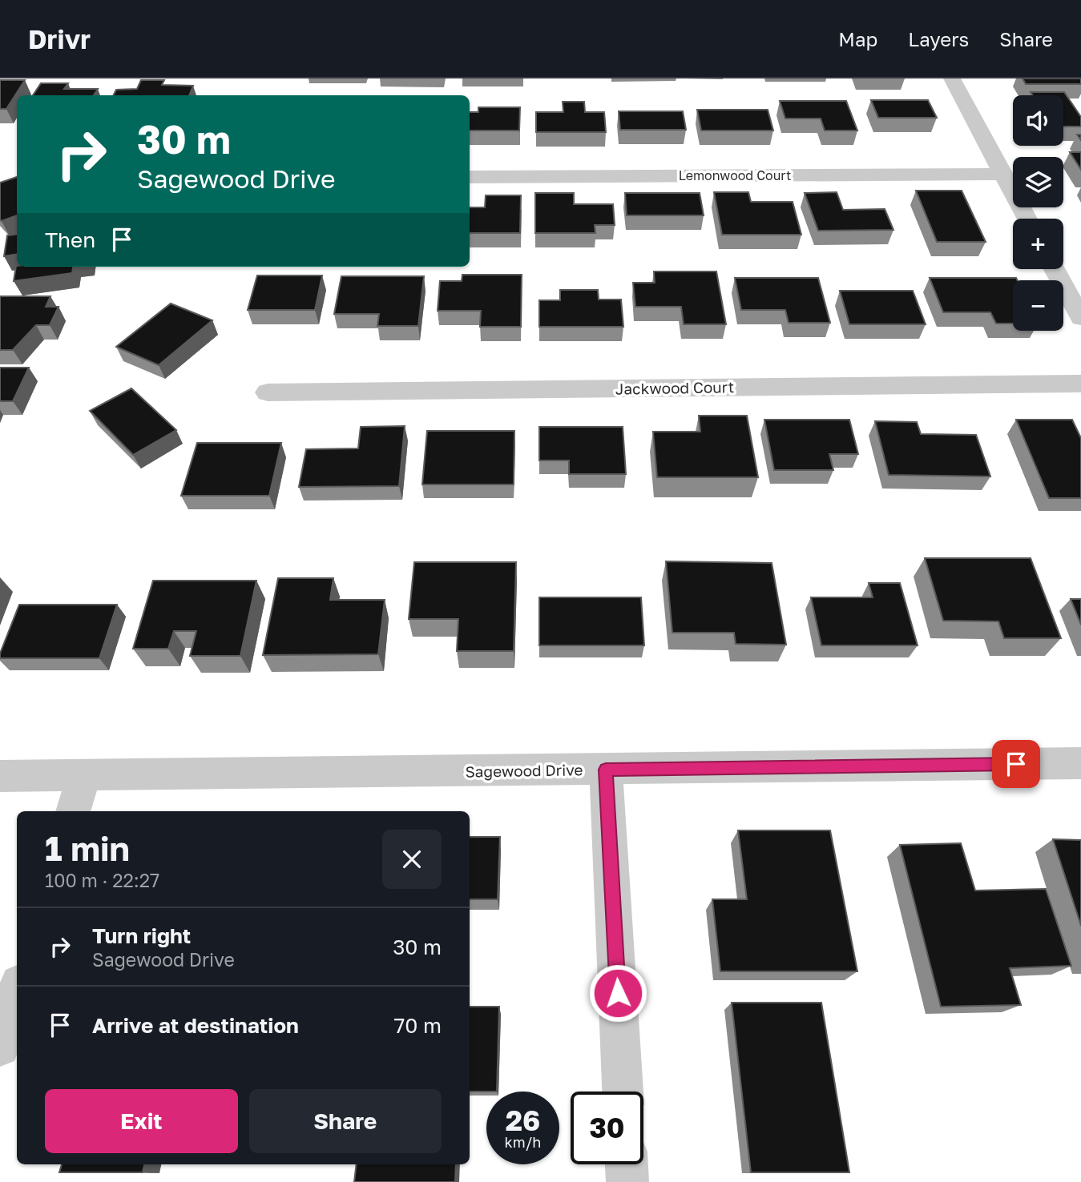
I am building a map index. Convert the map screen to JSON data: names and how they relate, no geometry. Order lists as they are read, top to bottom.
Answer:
{
  "streets": {
    "street": ["Lemonwood Court", "Jackwood Court", "Sagewood Drive"]
  },
  "page": {
    "header": "Drivr",
    "nav": ["Map", "Layers", "Share"],
    "map_buttons": ["+", "−"],
    "turn": ["30 m", "Sagewood Drive"],
    "then": "Then",
    "heading": ["1 min", "100 m · 22:27"],
    "list": [
      {
        "name": "Turn right",
        "note": "Sagewood Drive",
        "value": "30 m"
      },
      {
        "name": "Arrive at destination",
        "value": "70 m"
      }
    ],
    "buttons": ["Exit", "Share"],
    "speed": "26 km/h",
    "limit": "30"
  }
}
